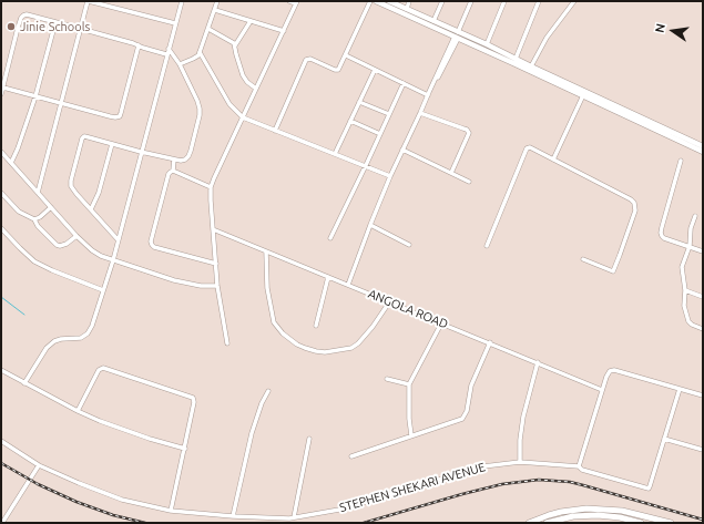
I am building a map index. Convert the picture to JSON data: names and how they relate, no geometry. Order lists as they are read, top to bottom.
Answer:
{
  "streets": {
    "street": ["ANGOLA ROAD", "STEPHEN SHEKARI AVENUE"]
  },
  "places": ["Jinie Schools"],
  "north": "left"
}
